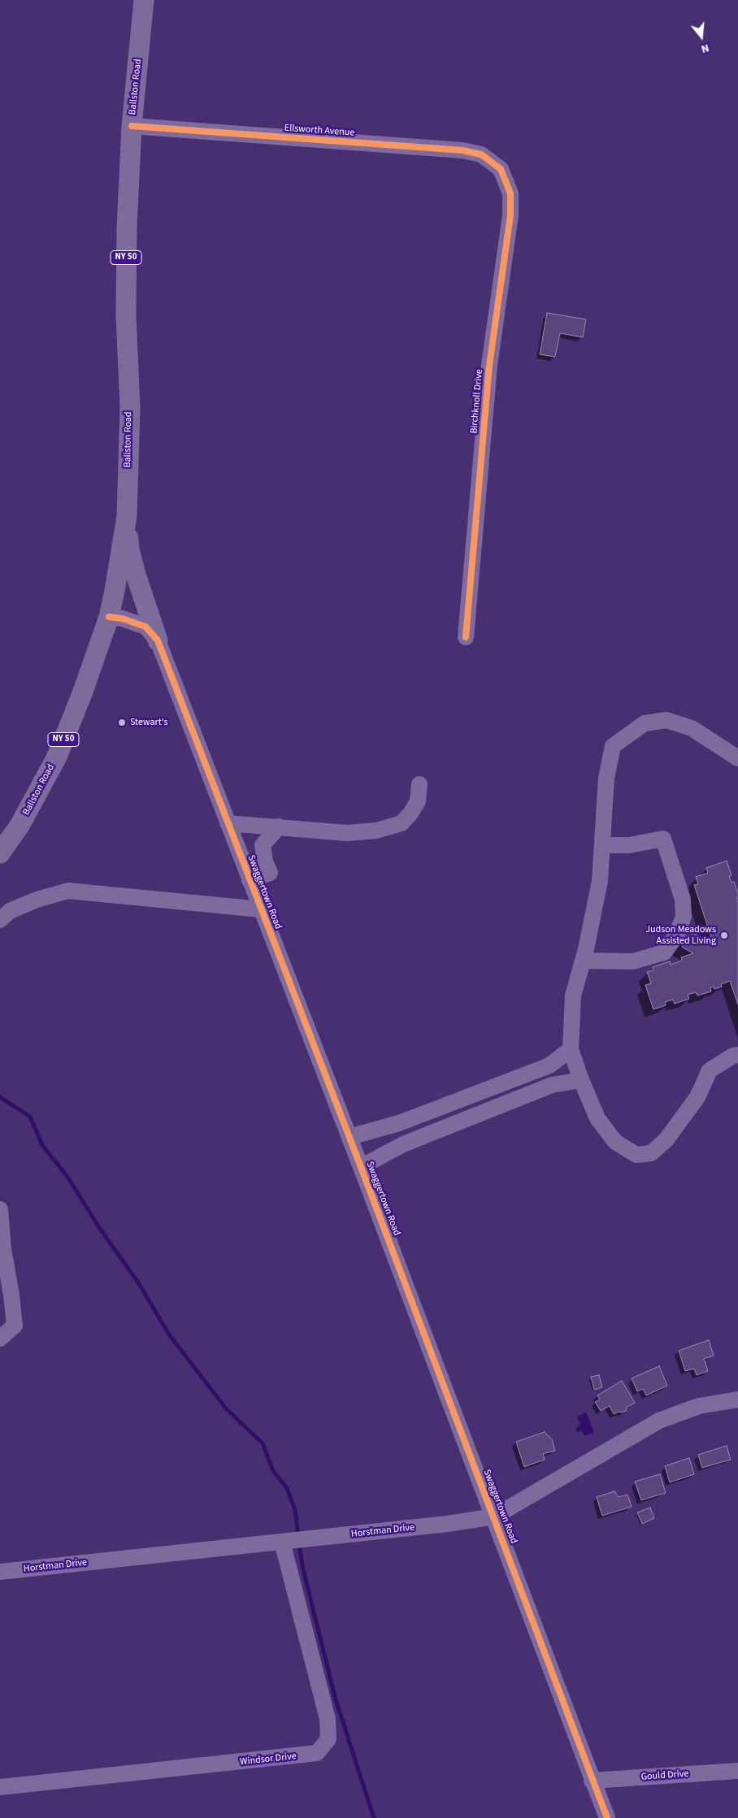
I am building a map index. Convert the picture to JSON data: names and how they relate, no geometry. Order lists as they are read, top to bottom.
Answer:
{
  "streets": {
    "main road": ["Ballston Road", "NY 50"],
    "street": [
      "Ellsworth Avenue",
      "Birchknoll Drive",
      "Swaggertown Road",
      "Horstman Drive",
      "Windsor Drive",
      "Gould Drive"
    ]
  },
  "crossings": [
    ["Ballston Road", "Ellsworth Avenue"],
    ["Ballston Road", "Swaggertown Road"],
    ["Ellsworth Avenue", "Birchknoll Drive"],
    ["Swaggertown Road", "Horstman Drive"],
    ["Swaggertown Road", "Gould Drive"],
    ["Horstman Drive", "Windsor Drive"]
  ],
  "places": ["Stewart's", "Judson Meadows Assisted Living"],
  "north": "bottom"
}
